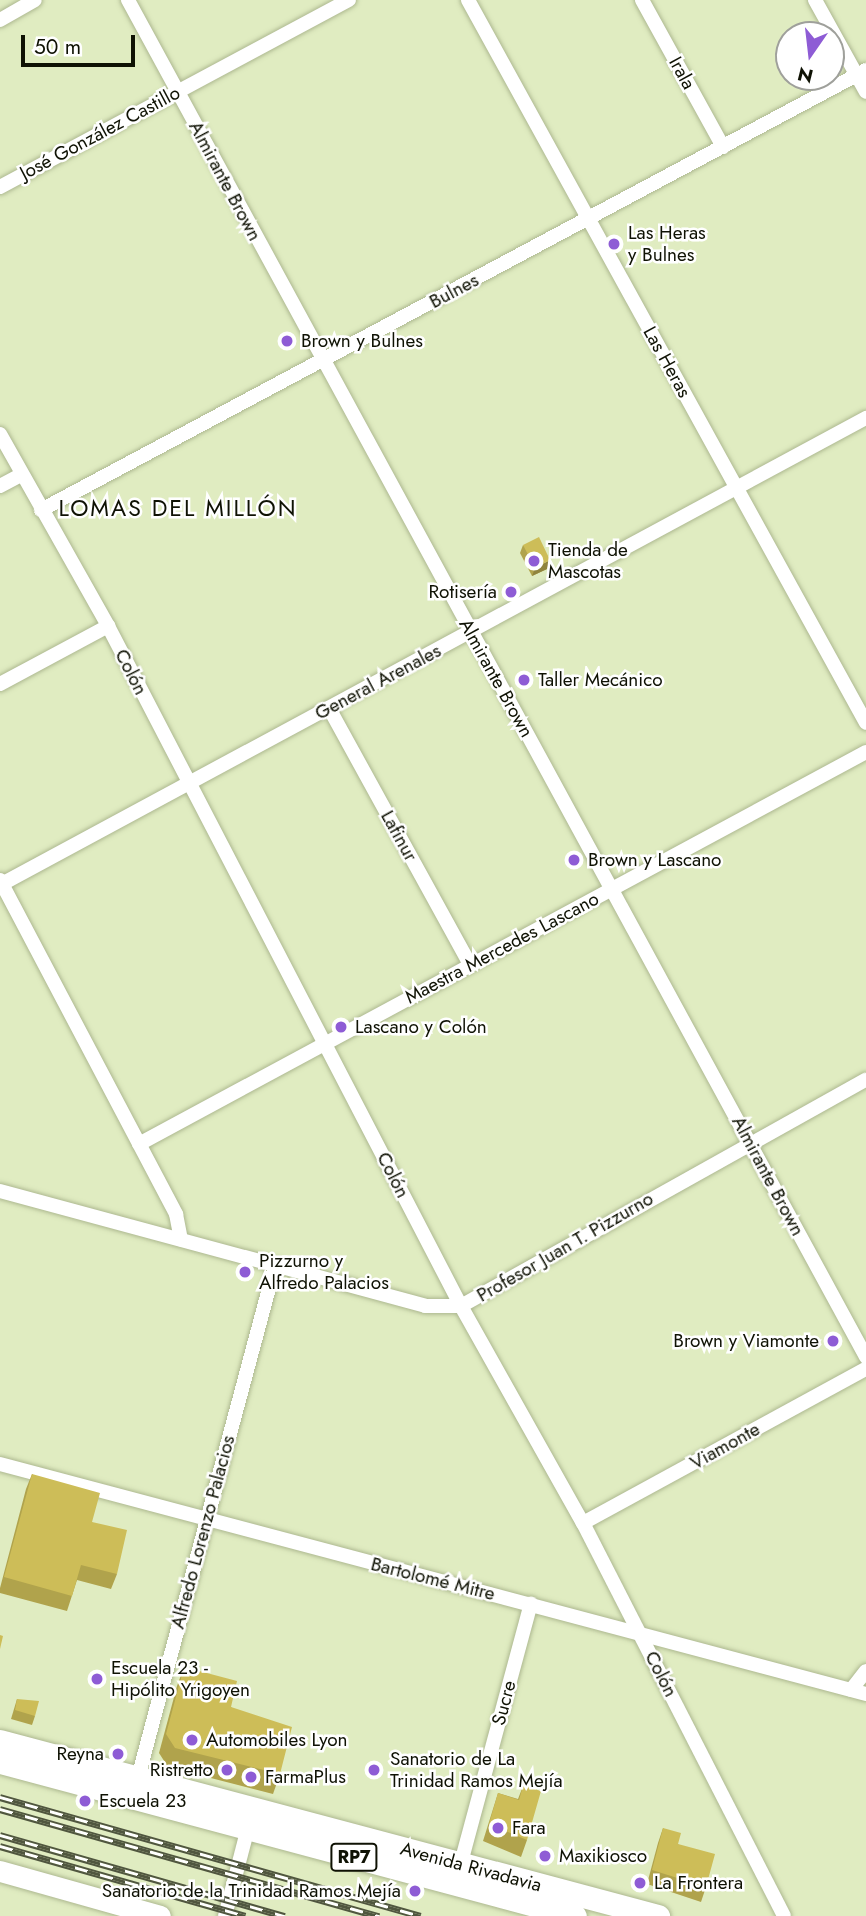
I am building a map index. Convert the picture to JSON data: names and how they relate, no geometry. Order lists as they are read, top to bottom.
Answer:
{
  "streets": {
    "main road": ["RP7", "Avenida Rivadavia"],
    "street": [
      "Irala",
      "José González Castillo",
      "Almirante Brown",
      "Bulnes",
      "Las Heras",
      "Colón",
      "General Arenales",
      "Lafinur",
      "Maestra Mercedes Lascano",
      "Profesor Juan T. Pizzurno",
      "Viamonte",
      "Alfredo Lorenzo Palacios",
      "Bartolomé Mitre",
      "Sucre"
    ]
  },
  "crossings": [
    ["Irala", "Bulnes"],
    ["José González Castillo", "Almirante Brown"],
    ["Almirante Brown", "Bulnes"],
    ["Almirante Brown", "General Arenales"],
    ["Almirante Brown", "Maestra Mercedes Lascano"],
    ["Almirante Brown", "Profesor Juan T. Pizzurno"],
    ["Bulnes", "Las Heras"],
    ["Bulnes", "Colón"],
    ["Las Heras", "General Arenales"],
    ["Colón", "General Arenales"],
    ["Colón", "Maestra Mercedes Lascano"],
    ["Colón", "Profesor Juan T. Pizzurno"],
    ["Colón", "Viamonte"],
    ["Colón", "Bartolomé Mitre"],
    ["General Arenales", "Lafinur"],
    ["Lafinur", "Maestra Mercedes Lascano"],
    ["Profesor Juan T. Pizzurno", "Alfredo Lorenzo Palacios"],
    ["Alfredo Lorenzo Palacios", "Bartolomé Mitre"],
    ["Alfredo Lorenzo Palacios", "Avenida Rivadavia"],
    ["Bartolomé Mitre", "Sucre"],
    ["Sucre", "Avenida Rivadavia"]
  ],
  "districts": ["LOMAS DEL MILLÓN"],
  "places": [
    "Las Heras y Bulnes",
    "Brown y Bulnes",
    "Tienda de Mascotas",
    "Rotisería",
    "Taller Mecánico",
    "Brown y Lascano",
    "Lascano y Colón",
    "Pizzurno y Alfredo Palacios",
    "Brown y Viamonte",
    "Escuela 23 - Hipólito Yrigoyen",
    "Automobiles Lyon",
    "Reyna",
    "Ristretto",
    "Sanatorio de La Trinidad Ramos Mejía",
    "FarmaPlus",
    "Escuela 23",
    "Fara",
    "Maxikiosco",
    "La Frontera",
    "Sanatorio de la Trinidad Ramos Mejía"
  ],
  "scale_bar": "50 m",
  "north": "bottom"
}
